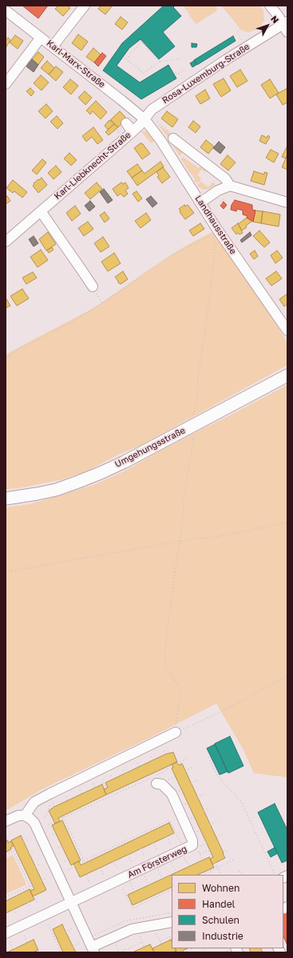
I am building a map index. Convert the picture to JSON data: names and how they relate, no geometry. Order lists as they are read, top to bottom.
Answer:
{
  "streets": {
    "main road": ["Umgehungsstraße"],
    "street": [
      "Karl-Marx-Straße",
      "Rosa-Luxemburg-Straße",
      "Karl-Liebknecht-Straße",
      "Landhausstraße",
      "Am Försterweg"
    ]
  },
  "crossings": [
    ["Karl-Marx-Straße", "Rosa-Luxemburg-Straße"],
    ["Karl-Marx-Straße", "Karl-Liebknecht-Straße"],
    ["Karl-Marx-Straße", "Landhausstraße"],
    ["Rosa-Luxemburg-Straße", "Karl-Liebknecht-Straße"],
    ["Rosa-Luxemburg-Straße", "Landhausstraße"],
    ["Karl-Liebknecht-Straße", "Landhausstraße"]
  ],
  "legend": [
    "Wohnen",
    "Handel",
    "Schulen",
    "Industrie"
  ],
  "north": "top right"
}
